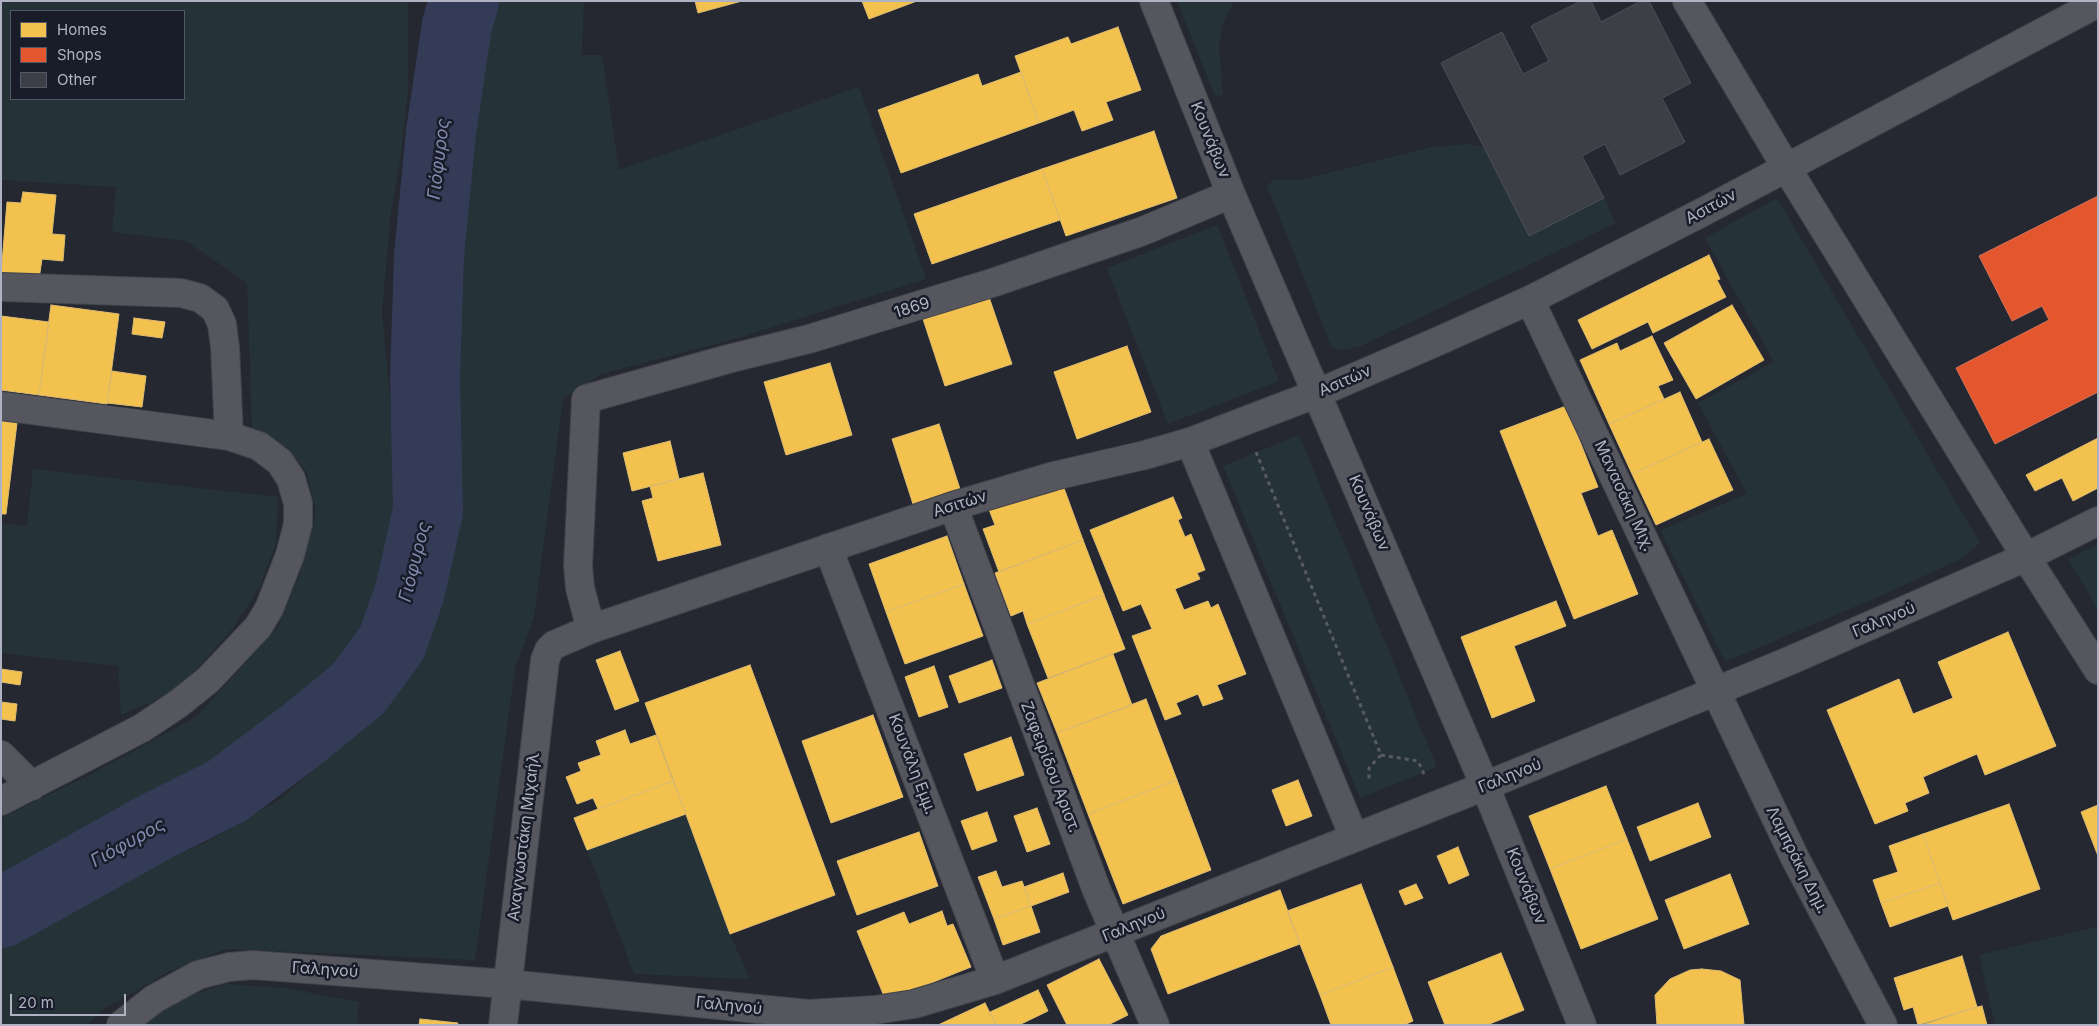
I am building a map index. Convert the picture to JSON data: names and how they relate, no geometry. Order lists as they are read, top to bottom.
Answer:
{
  "streets": {
    "street": [
      "Κουνάβων",
      "Ασιτών",
      "1869",
      "Μανασάκη Μιχ.",
      "Γαληνού",
      "Κουνάλη Εμμ.",
      "Ζαφειρίδου Αριστ.",
      "Αναγνωστάκη Μιχαήλ",
      "Λαμπράκη Δημ."
    ]
  },
  "crossings": [
    ["Κουνάβων", "Ασιτών"],
    ["Κουνάβων", "1869"],
    ["Κουνάβων", "Γαληνού"],
    ["Ασιτών", "1869"],
    ["Ασιτών", "Μανασάκη Μιχ."],
    ["Ασιτών", "Κουνάλη Εμμ."],
    ["Ασιτών", "Ζαφειρίδου Αριστ."],
    ["Ασιτών", "Αναγνωστάκη Μιχαήλ"],
    ["Μανασάκη Μιχ.", "Γαληνού"],
    ["Μανασάκη Μιχ.", "Λαμπράκη Δημ."],
    ["Γαληνού", "Κουνάλη Εμμ."],
    ["Γαληνού", "Ζαφειρίδου Αριστ."],
    ["Γαληνού", "Αναγνωστάκη Μιχαήλ"],
    ["Γαληνού", "Λαμπράκη Δημ."]
  ],
  "water": ["Γιόφυρος"],
  "legend": ["Homes", "Shops", "Other"],
  "scale_bar": "20 m"
}
